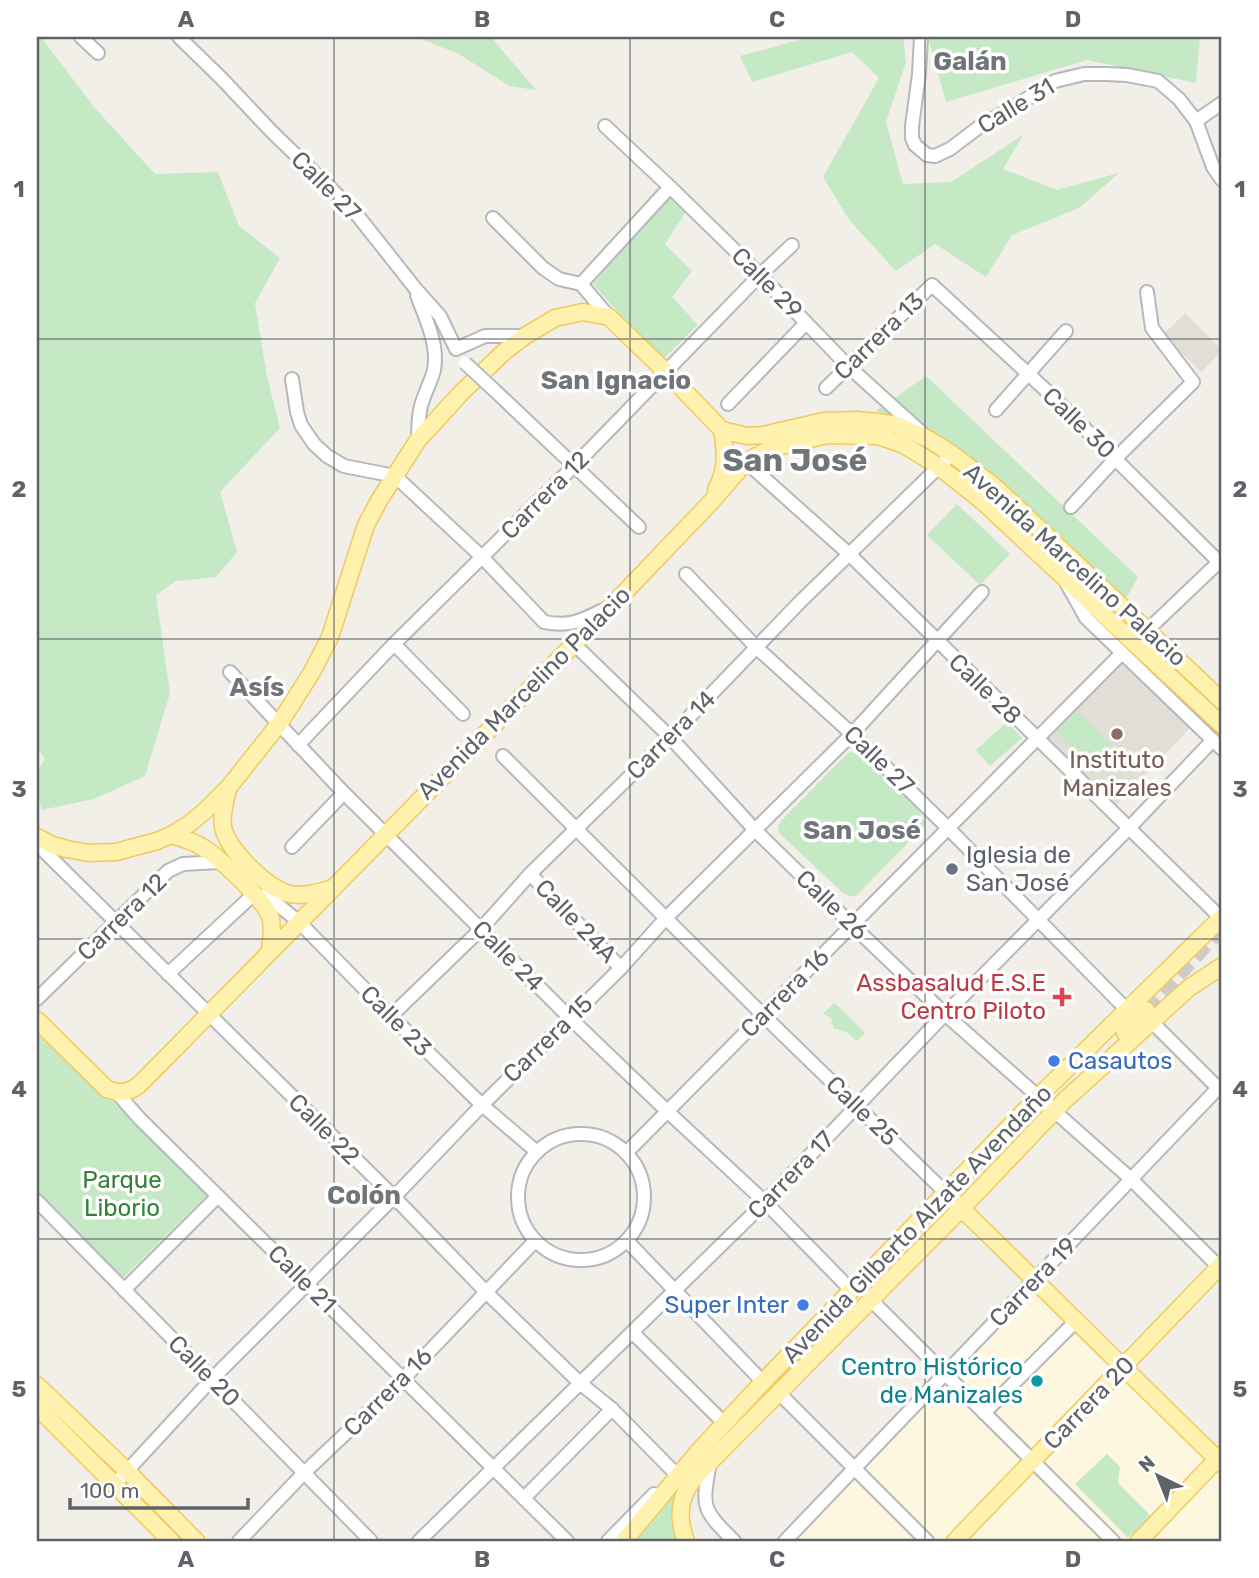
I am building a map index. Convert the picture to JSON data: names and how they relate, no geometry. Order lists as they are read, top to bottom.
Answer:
{
  "streets": {
    "main road": [
      "Avenida Marcelino Palacio",
      "Calle 25",
      "Avenida Gilberto Alzate Avendaño",
      "Calle 21",
      "Carrera 20"
    ],
    "street": [
      "Calle 31",
      "Calle 27",
      "Calle 29",
      "Carrera 13",
      "Calle 30",
      "Carrera 12",
      "Calle 28",
      "Carrera 14",
      "Calle 26",
      "Calle 24A",
      "Calle 24",
      "Carrera 16",
      "Calle 23",
      "Carrera 15",
      "Calle 22",
      "Carrera 17",
      "Carrera 19",
      "Calle 20"
    ]
  },
  "crossings": [
    ["Calle 27", "Carrera 14"],
    ["Calle 27", "Carrera 16"],
    ["Calle 27", "Carrera 15"],
    ["Calle 27", "Carrera 17"],
    ["Calle 27", "Avenida Gilberto Alzate Avendaño"],
    ["Calle 29", "Carrera 13"],
    ["Calle 29", "Carrera 12"],
    ["Calle 29", "Avenida Marcelino Palacio"],
    ["Carrera 13", "Calle 30"],
    ["Calle 30", "Carrera 16"],
    ["Carrera 12", "Calle 24"],
    ["Carrera 12", "Calle 22"],
    ["Avenida Marcelino Palacio", "Calle 28"],
    ["Avenida Marcelino Palacio", "Carrera 14"],
    ["Avenida Marcelino Palacio", "Calle 26"],
    ["Avenida Marcelino Palacio", "Calle 24"],
    ["Avenida Marcelino Palacio", "Carrera 16"],
    ["Avenida Marcelino Palacio", "Calle 23"],
    ["Avenida Marcelino Palacio", "Calle 22"],
    ["Avenida Marcelino Palacio", "Calle 21"],
    ["Calle 28", "Carrera 14"],
    ["Calle 28", "Carrera 16"],
    ["Calle 28", "Carrera 15"],
    ["Calle 28", "Carrera 17"],
    ["Calle 28", "Avenida Gilberto Alzate Avendaño"],
    ["Carrera 14", "Calle 26"],
    ["Carrera 14", "Calle 24A"],
    ["Carrera 14", "Calle 24"],
    ["Carrera 14", "Calle 23"],
    ["Carrera 14", "Calle 25"],
    ["Calle 26", "Carrera 16"],
    ["Calle 26", "Carrera 15"],
    ["Calle 26", "Carrera 17"],
    ["Calle 26", "Avenida Gilberto Alzate Avendaño"],
    ["Calle 26", "Carrera 19"],
    ["Calle 26", "Carrera 20"],
    ["Calle 24A", "Carrera 15"],
    ["Calle 24", "Carrera 16"],
    ["Calle 24", "Carrera 15"],
    ["Calle 24", "Carrera 17"],
    ["Calle 24", "Avenida Gilberto Alzate Avendaño"],
    ["Carrera 16", "Calle 23"],
    ["Carrera 16", "Calle 25"],
    ["Carrera 16", "Calle 22"],
    ["Carrera 16", "Calle 21"],
    ["Carrera 16", "Calle 20"],
    ["Calle 23", "Carrera 15"],
    ["Carrera 15", "Calle 25"],
    ["Carrera 15", "Calle 22"],
    ["Carrera 15", "Calle 21"],
    ["Carrera 15", "Calle 20"],
    ["Calle 25", "Carrera 17"],
    ["Calle 25", "Avenida Gilberto Alzate Avendaño"],
    ["Calle 25", "Carrera 19"],
    ["Calle 25", "Carrera 20"],
    ["Calle 22", "Carrera 17"],
    ["Carrera 17", "Calle 21"]
  ],
  "districts": [
    "Galán",
    "San Ignacio",
    "San José",
    "Asís",
    "San José",
    "Colón"
  ],
  "parks": ["Parque Liborio"],
  "places": {
    "other": [
      "Instituto Manizales",
      "Iglesia de San José",
      "Casautos",
      "Super Inter",
      "Centro Histórico de Manizales"
    ],
    "health": ["Assbasalud E.S.E Centro Piloto"]
  },
  "scale_bar": "100 m",
  "north": "top left",
  "grid": {
    "columns": [
      "A",
      "B",
      "C",
      "D"
    ],
    "rows": [
      "1",
      "2",
      "3",
      "4",
      "5"
    ]
  }
}
